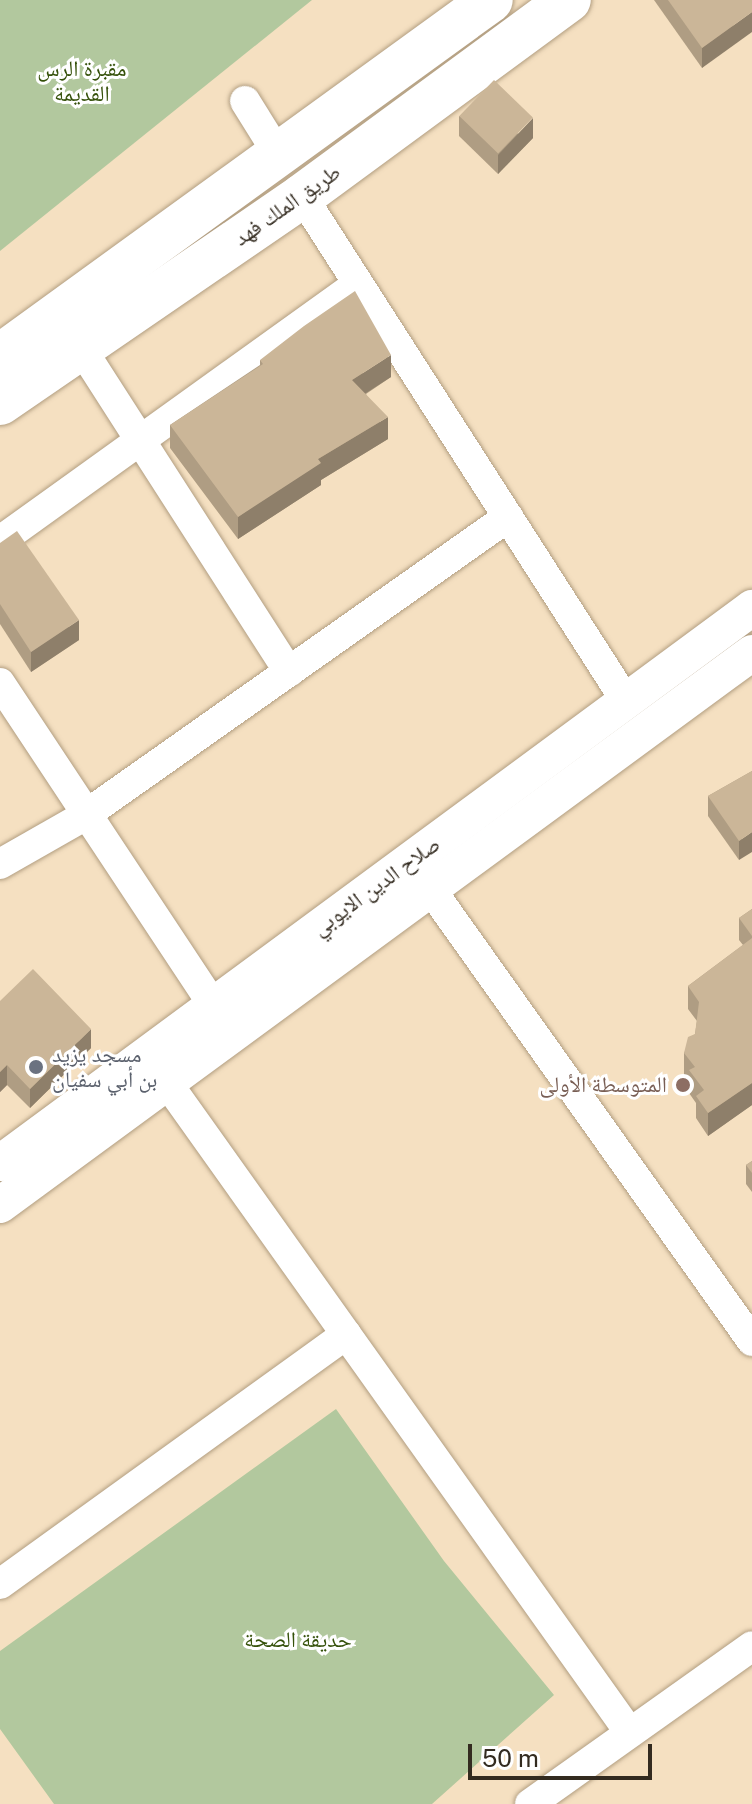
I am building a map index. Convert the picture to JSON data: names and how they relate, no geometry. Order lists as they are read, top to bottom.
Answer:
{
  "streets": {
    "main road": ["طريق الملك فهد"],
    "street": ["صلاح الدين الايوبي"]
  },
  "parks": ["مقبرة الرس القديمة", "حديقة الصحة"],
  "places": ["مسجد يزيد بن أبي سفيان", "المتوسطة الأولى"],
  "scale_bar": "50 m"
}
